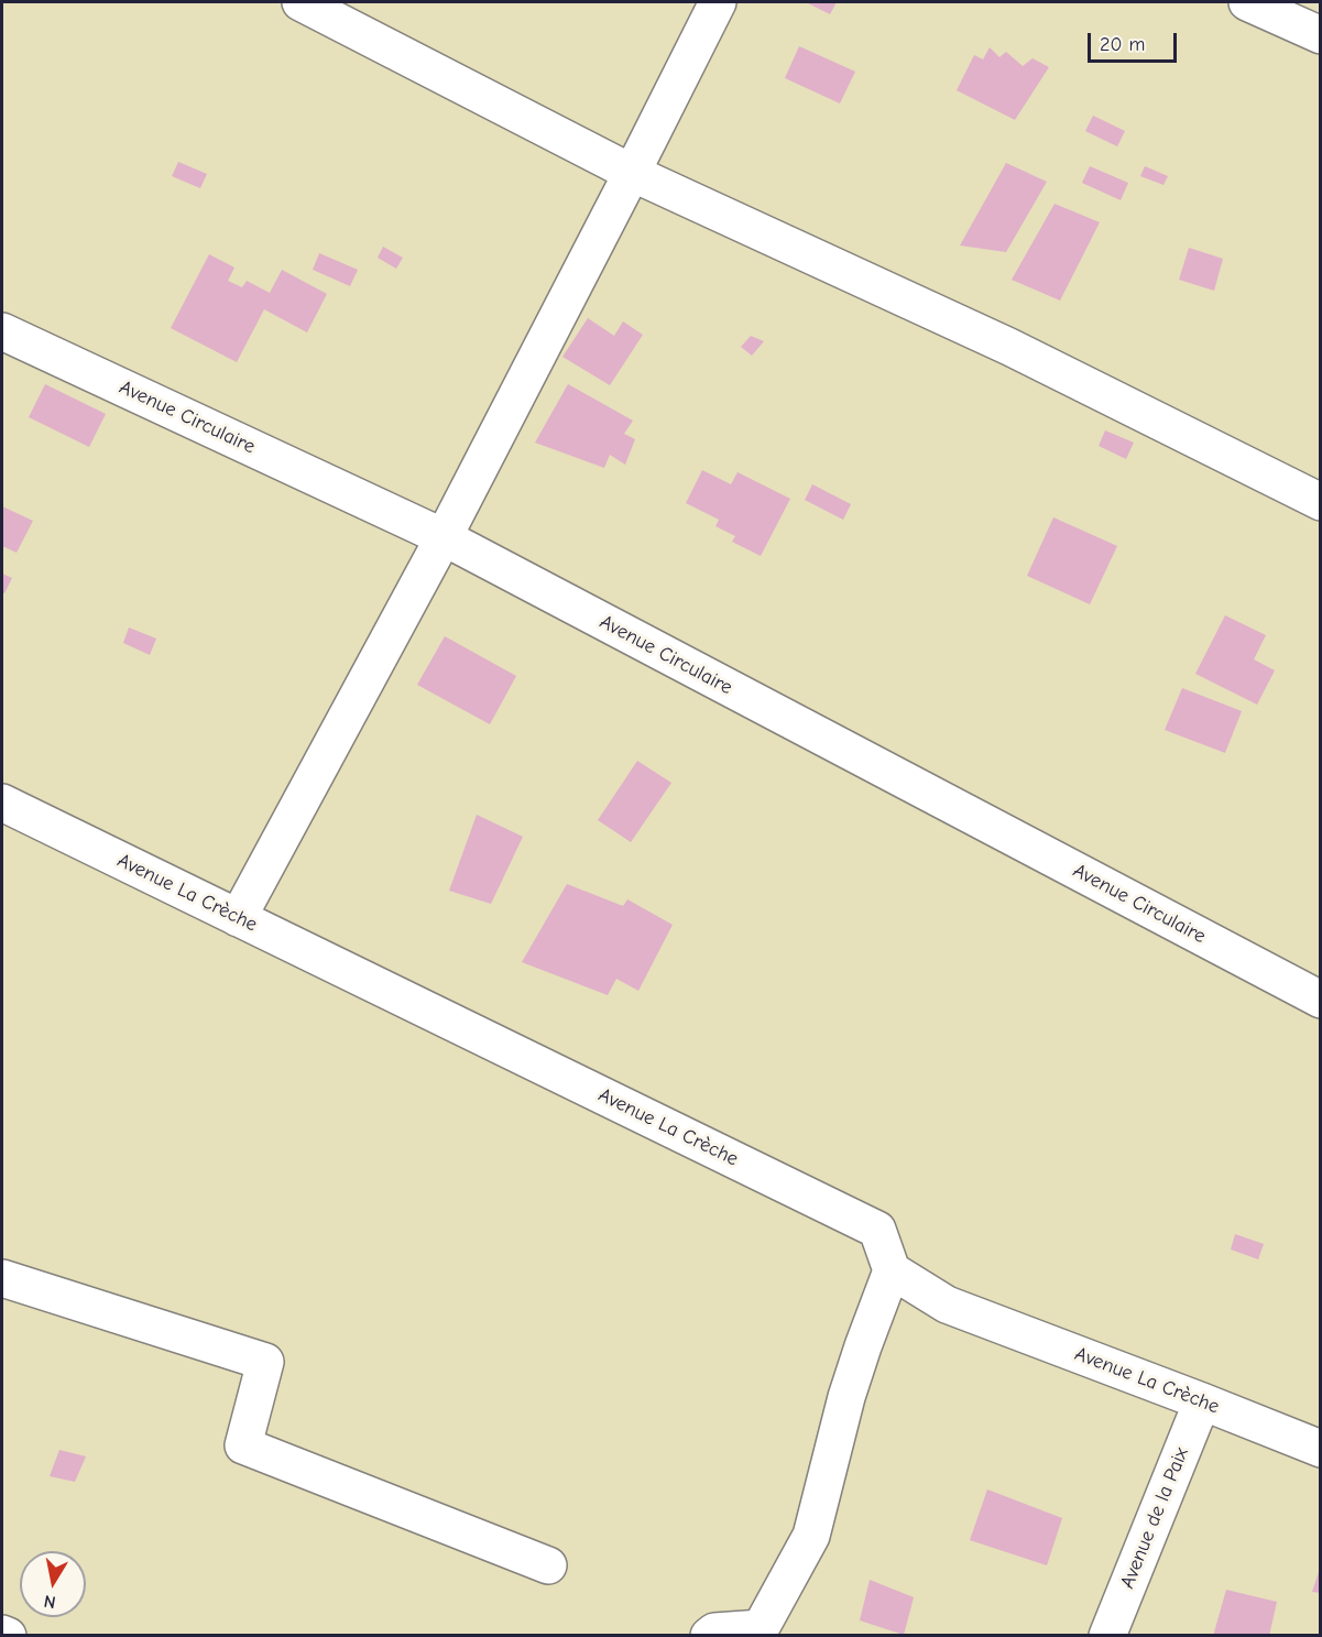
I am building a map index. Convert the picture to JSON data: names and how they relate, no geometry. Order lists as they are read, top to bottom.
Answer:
{
  "streets": {
    "street": ["Avenue Circulaire", "Avenue La Crèche", "Avenue de la Paix"]
  },
  "crossings": [
    ["Avenue La Crèche", "Avenue de la Paix"]
  ],
  "scale_bar": "20 m",
  "north": "bottom"
}
